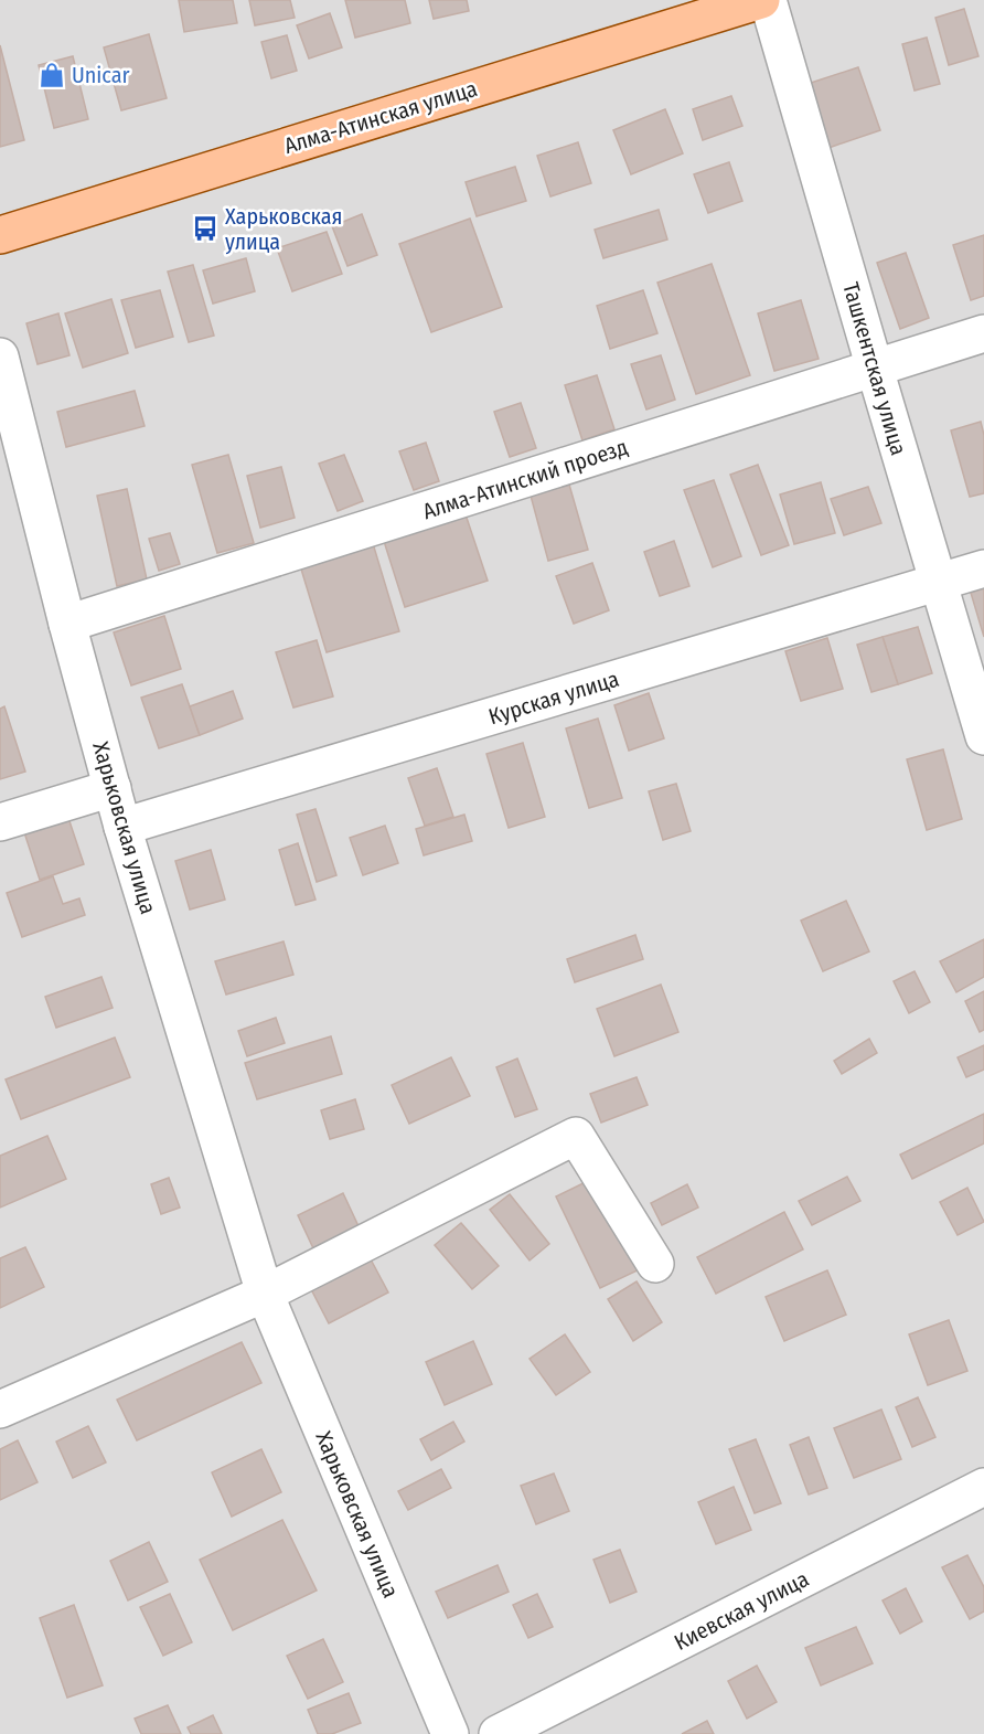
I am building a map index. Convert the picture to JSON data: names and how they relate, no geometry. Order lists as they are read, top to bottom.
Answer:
{
  "streets": {
    "main road": ["Алма-Атинская улица"],
    "street": [
      "Ташкентская улица",
      "Алма-Атинский проезд",
      "Курская улица",
      "Харьковская улица",
      "Киевская улица"
    ]
  },
  "crossings": [
    ["Ташкентская улица", "Алма-Атинский проезд"],
    ["Ташкентская улица", "Курская улица"],
    ["Алма-Атинский проезд", "Харьковская улица"],
    ["Курская улица", "Харьковская улица"]
  ],
  "places": {
    "shop": ["Unicar"],
    "bus stop": ["Харьковская улица"]
  }
}
